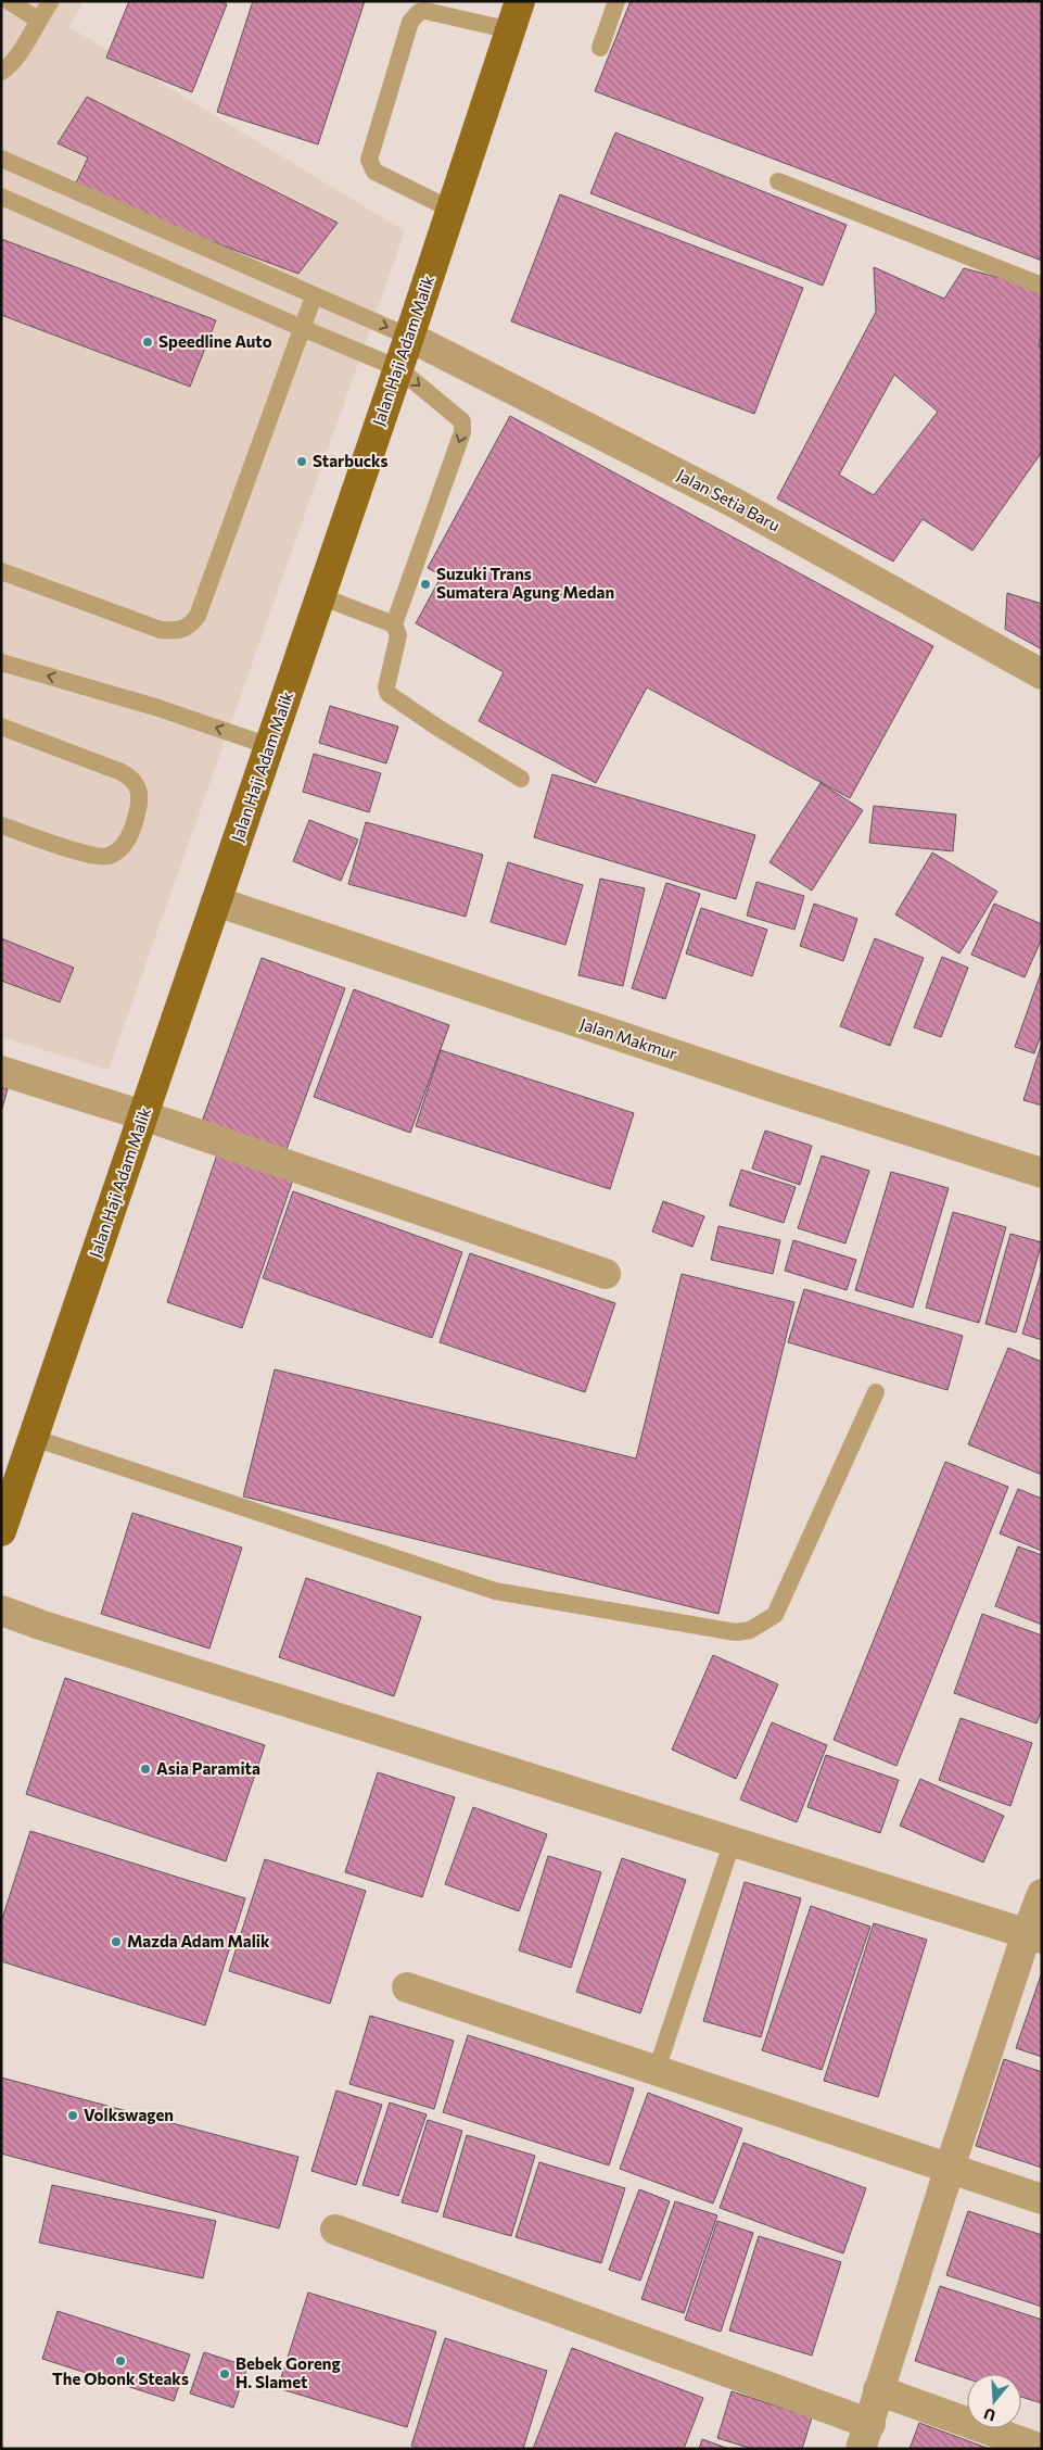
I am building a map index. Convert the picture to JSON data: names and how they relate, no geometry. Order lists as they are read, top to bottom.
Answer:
{
  "streets": {
    "main road": ["Jalan Haji Adam Malik"],
    "street": ["Jalan Setia Baru", "Jalan Makmur"]
  },
  "crossings": [
    ["Jalan Haji Adam Malik", "Jalan Setia Baru"],
    ["Jalan Haji Adam Malik", "Jalan Makmur"]
  ],
  "places": [
    "Speedline Auto",
    "Starbucks",
    "Suzuki Trans Sumatera Agung Medan",
    "Asia Paramita",
    "Mazda Adam Malik",
    "Volkswagen",
    "The Obonk Steaks",
    "Bebek Goreng H. Slamet"
  ],
  "north": "bottom"
}
